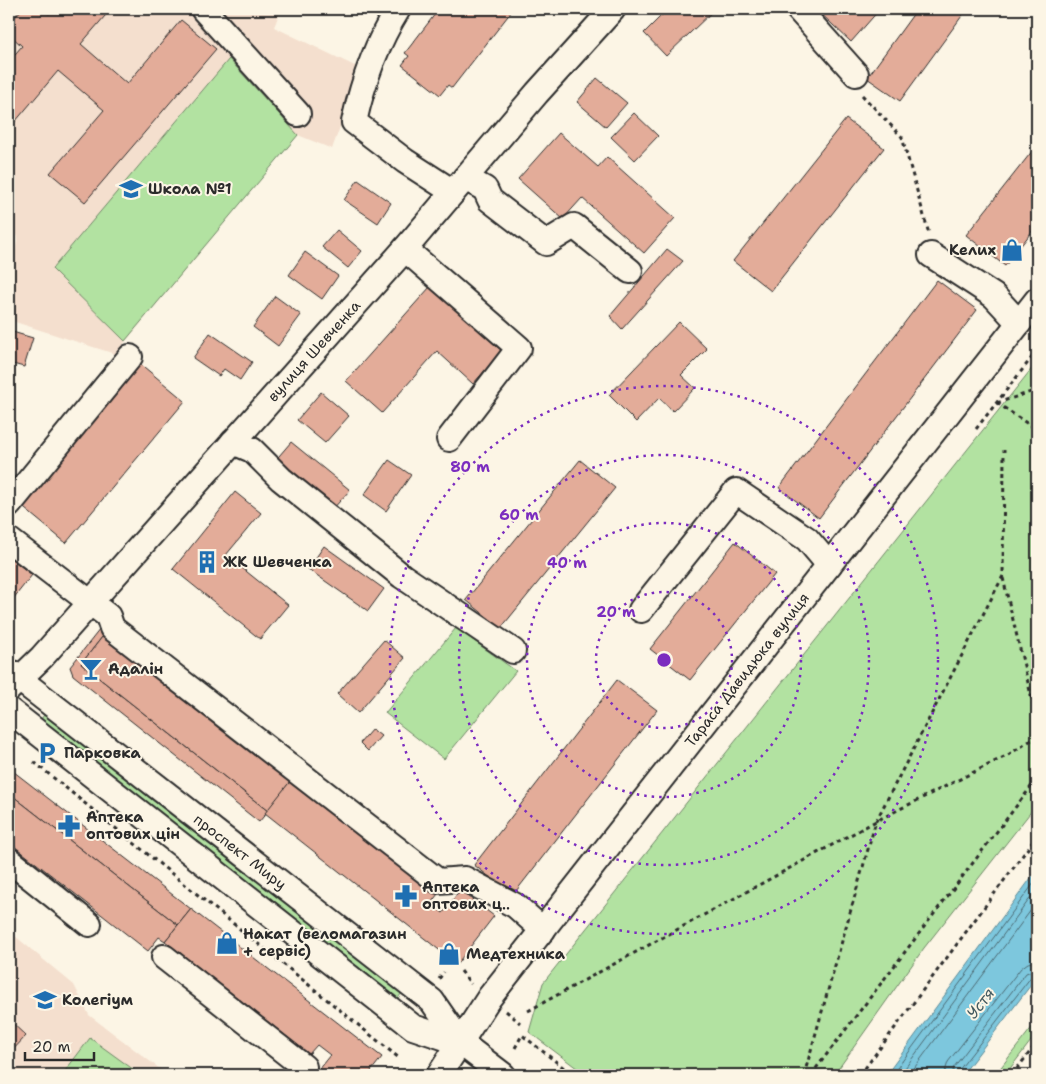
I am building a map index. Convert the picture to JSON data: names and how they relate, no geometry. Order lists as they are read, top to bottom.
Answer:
{
  "streets": {
    "street": ["вулиця Шевченка", "Тараса Давидюка вулиця", "проспект Миру"]
  },
  "crossings": [
    ["вулиця Шевченка", "проспект Миру"],
    ["Тараса Давидюка вулиця", "проспект Миру"]
  ],
  "water": ["Устя"],
  "places": {
    "school or university": ["Школа №1", "Колегіум"],
    "shop": ["Келих", "Накат (веломагазин + сервіс)", "Медтехника"],
    "building": ["ЖК Шевченка"],
    "bar": ["Адалін"],
    "parking": ["Парковка"],
    "pharmacy": ["Аптека оптових цін", "Аптека оптових ц‥"]
  },
  "scale_bar": "20 m",
  "rings": [
    "80 m",
    "60 m",
    "40 m",
    "20 m"
  ]
}
